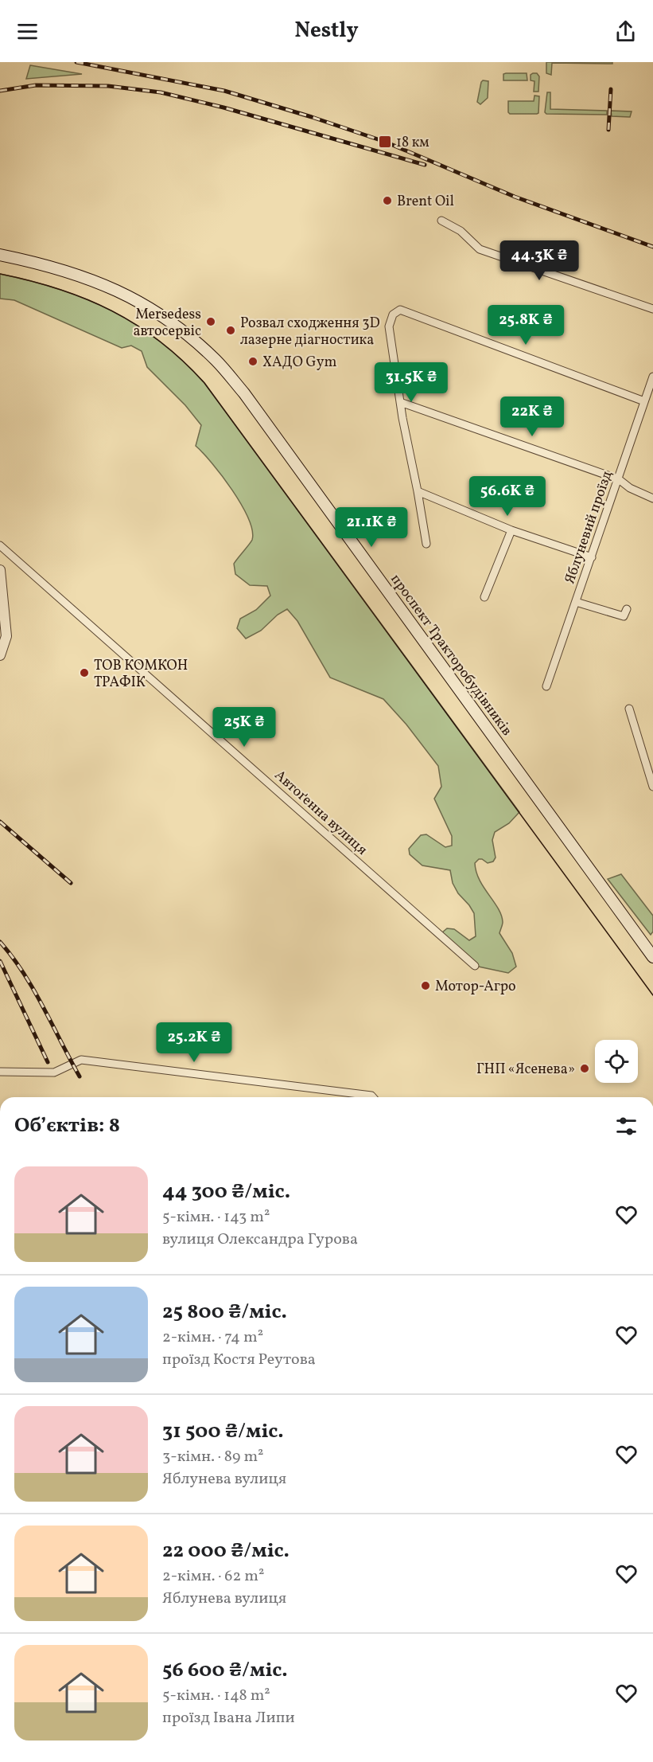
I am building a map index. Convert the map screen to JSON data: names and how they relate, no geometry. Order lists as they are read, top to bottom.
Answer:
{
  "streets": {
    "main road": ["проспект Тракторобудівників"],
    "street": ["Яблуневий проїзд", "Автоґенна вулиця"]
  },
  "places": {
    "transit": ["18 км"],
    "other": [
      "Brent Oil",
      "Mersedess автосервіс",
      "Розвал сходження 3D лазерне діагностика",
      "ХАДО Gym",
      "ТОВ КОМКОН ТРАФІК",
      "Мотор-Агро",
      "ГНП «Ясенева»"
    ]
  },
  "page": {
    "header": "Nestly",
    "price": [
      "44.3K ₴",
      "25.8K ₴",
      "31.5K ₴",
      "22K ₴",
      "56.6K ₴",
      "21.1K ₴",
      "25K ₴",
      "25.2K ₴"
    ],
    "heading": "Об’єктів: 8",
    "list": [
      {
        "name": "44 300 ₴/міс.",
        "note": "5-кімн. · 143 m² · вулиця Олександра Гурова"
      },
      {
        "name": "25 800 ₴/міс.",
        "note": "2-кімн. · 74 m² · проїзд Костя Реутова"
      },
      {
        "name": "31 500 ₴/міс.",
        "note": "3-кімн. · 89 m² · Яблунева вулиця"
      },
      {
        "name": "22 000 ₴/міс.",
        "note": "2-кімн. · 62 m² · Яблунева вулиця"
      },
      {
        "name": "56 600 ₴/міс.",
        "note": "5-кімн. · 148 m² · проїзд Івана Липи"
      }
    ]
  }
}
